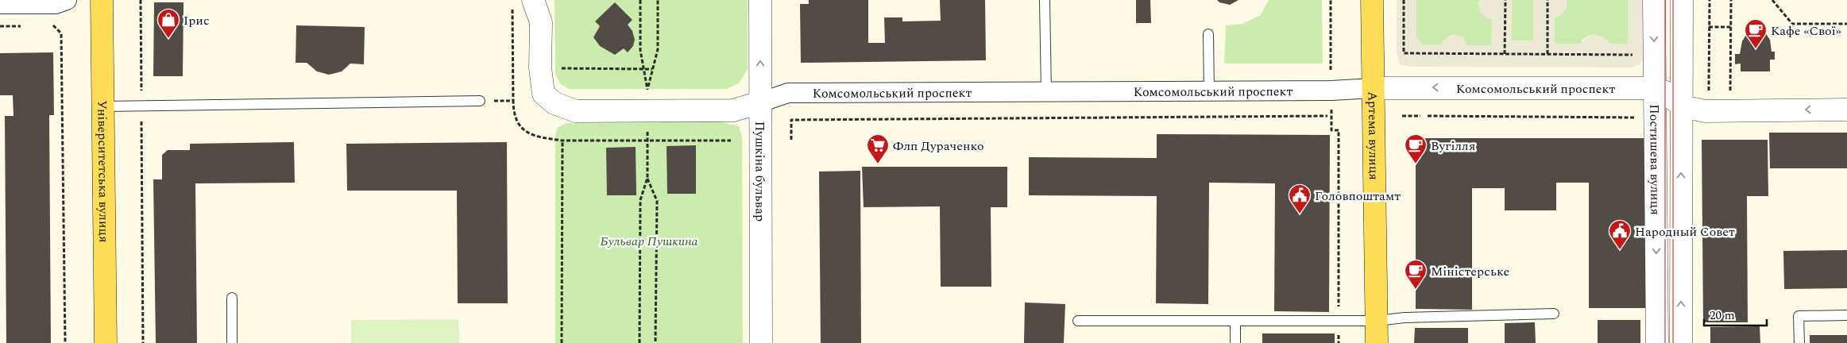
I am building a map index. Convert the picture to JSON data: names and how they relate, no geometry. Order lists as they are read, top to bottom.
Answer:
{
  "streets": {
    "main road": ["Артема вулиця", "Університетська вулиця"],
    "street": ["Комсомольський проспект", "Постишева вулиця", "Пушкіна бульвар"]
  },
  "crossings": [
    ["Комсомольський проспект", "Артема вулиця"],
    ["Комсомольський проспект", "Постишева вулиця"],
    ["Комсомольський проспект", "Пушкіна бульвар"]
  ],
  "parks": ["Бульвар Пушкина"],
  "places": {
    "shop": ["Ірис"],
    "cafe": ["Кафе «Свої»", "Вугілля", "Міністерське"],
    "supermarket": ["Флп Дураченко"],
    "public building": ["Головпоштамт", "Народный Совет"]
  },
  "scale_bar": "20 m"
}
